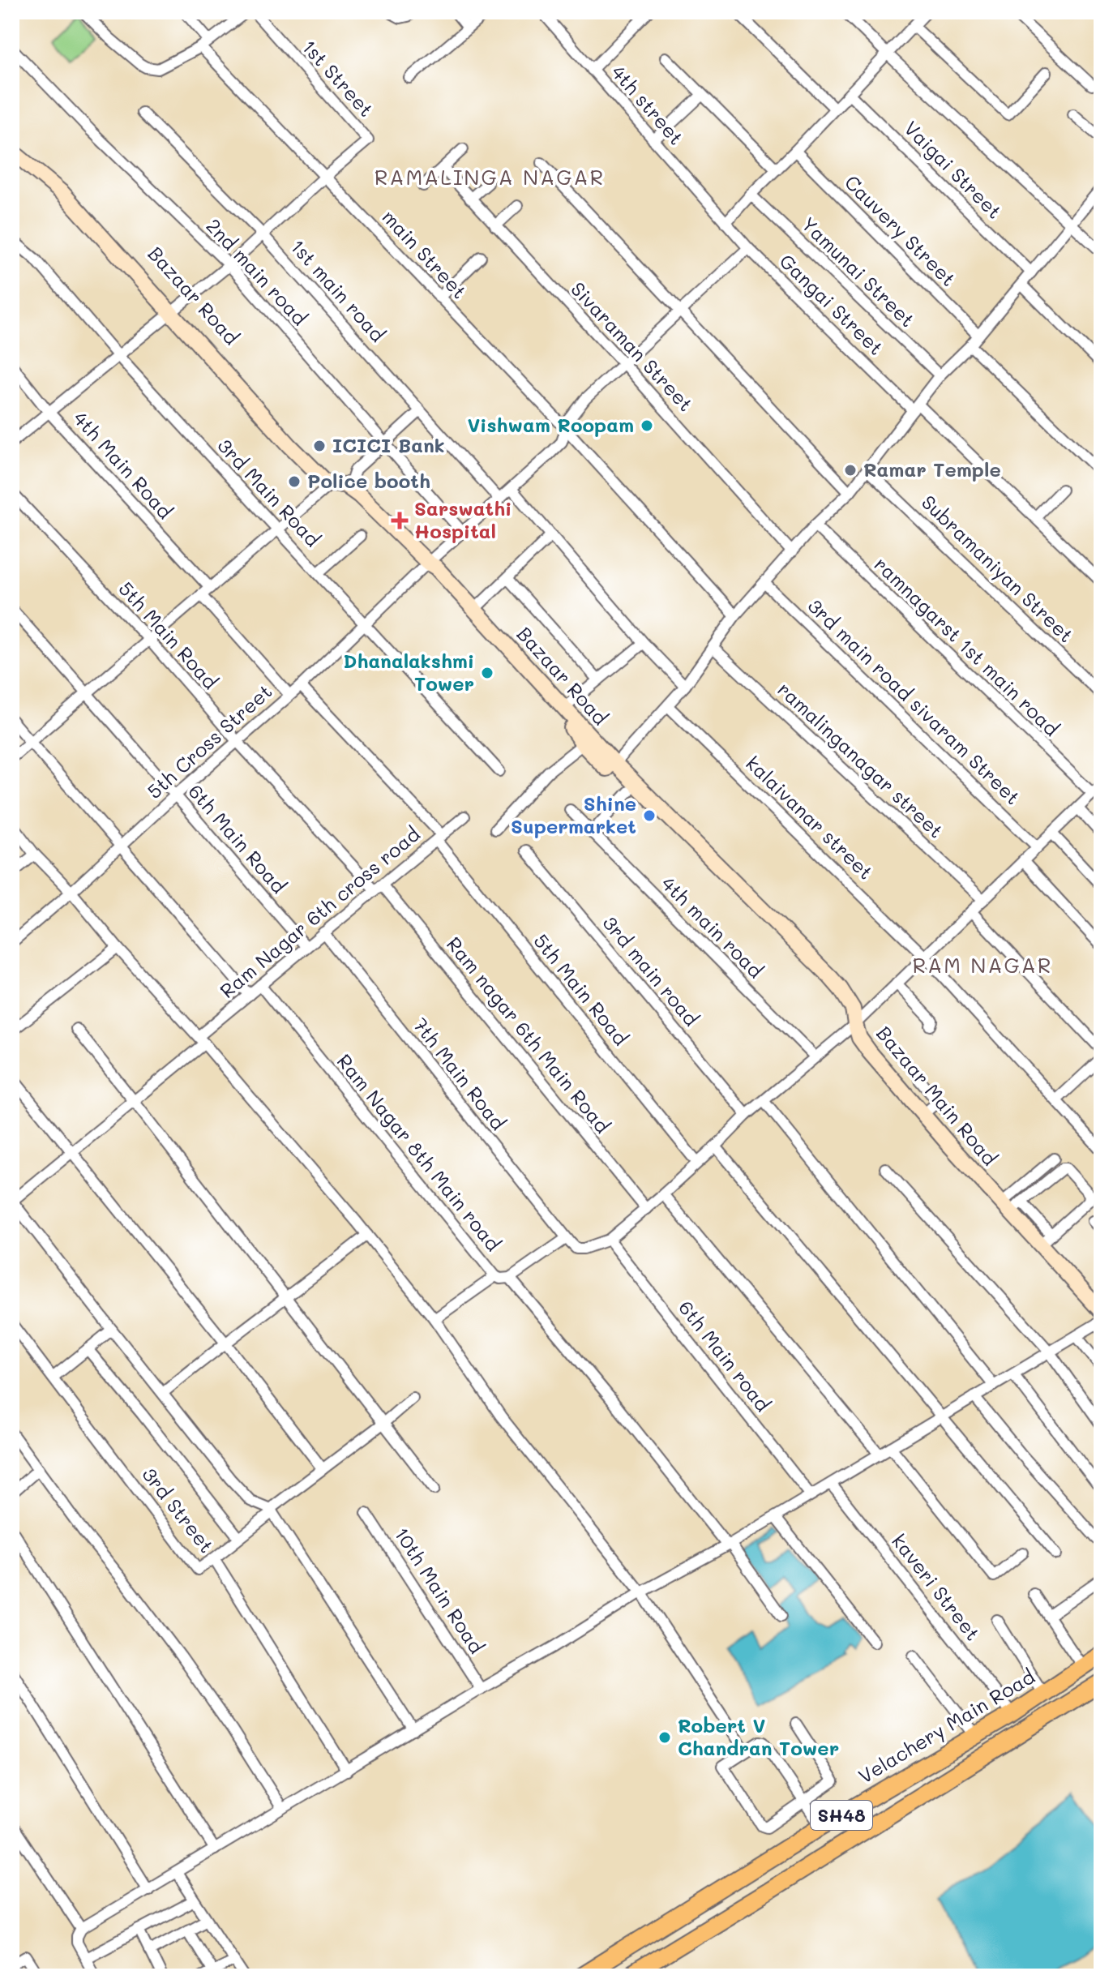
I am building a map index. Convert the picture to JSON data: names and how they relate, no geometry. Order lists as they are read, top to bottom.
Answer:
{
  "streets": {
    "main road": [
      "Bazaar Road",
      "Bazaar Main Road",
      "Velachery Main Road",
      "SH48"
    ],
    "street": [
      "1st Street",
      "4th street",
      "Vaigai Street",
      "Cauvery Street",
      "main Street",
      "2nd main road",
      "Yamunai Street",
      "1st main road",
      "Gangai Street",
      "Sivaraman Street",
      "4th Main Road",
      "3rd Main Road",
      "Subramaniyan Street",
      "5th Main Road",
      "ramnagarst 1st main road",
      "3rd main road sivaram Street",
      "5th Cross Street",
      "ramalinganagar street",
      "kalaivanar street",
      "6th Main Road",
      "Ram Nagar 6th cross road",
      "4th main road",
      "3rd main road",
      "Ram nagar 6th Main Road",
      "7th Main Road",
      "Ram Nagar 8th Main road",
      "6th Main road",
      "3rd Street",
      "kaveri Street",
      "10th Main Road"
    ]
  },
  "crossings": [
    ["1st Street", "main Street"],
    ["4th street", "Gangai Street"],
    ["main Street", "5th Cross Street"],
    ["2nd main road", "5th Cross Street"],
    ["1st main road", "5th Cross Street"],
    ["Bazaar Road", "5th Cross Street"],
    ["Bazaar Road", "Bazaar Main Road"],
    ["Gangai Street", "5th Cross Street"],
    ["Sivaraman Street", "5th Cross Street"],
    ["4th Main Road", "5th Cross Street"],
    ["3rd Main Road", "5th Cross Street"],
    ["5th Main Road", "5th Cross Street"],
    ["5th Main Road", "Ram Nagar 6th cross road"],
    ["5th Main Road", "Ram nagar 6th Main Road"],
    ["5th Cross Street", "6th Main Road"],
    ["6th Main Road", "Ram Nagar 6th cross road"],
    ["Ram Nagar 6th cross road", "Ram nagar 6th Main Road"],
    ["Ram Nagar 6th cross road", "7th Main Road"],
    ["Ram Nagar 6th cross road", "Ram Nagar 8th Main road"],
    ["kaveri Street", "Velachery Main Road"]
  ],
  "districts": ["RAMALINGA NAGAR", "RAM NAGAR"],
  "places": {
    "other": [
      "Vishwam Roopam",
      "ICICI Bank",
      "Ramar Temple",
      "Police booth",
      "Dhanalakshmi Tower",
      "Shine Supermarket",
      "Robert V Chandran Tower"
    ],
    "health": ["Sarswathi Hospital"]
  }
}
